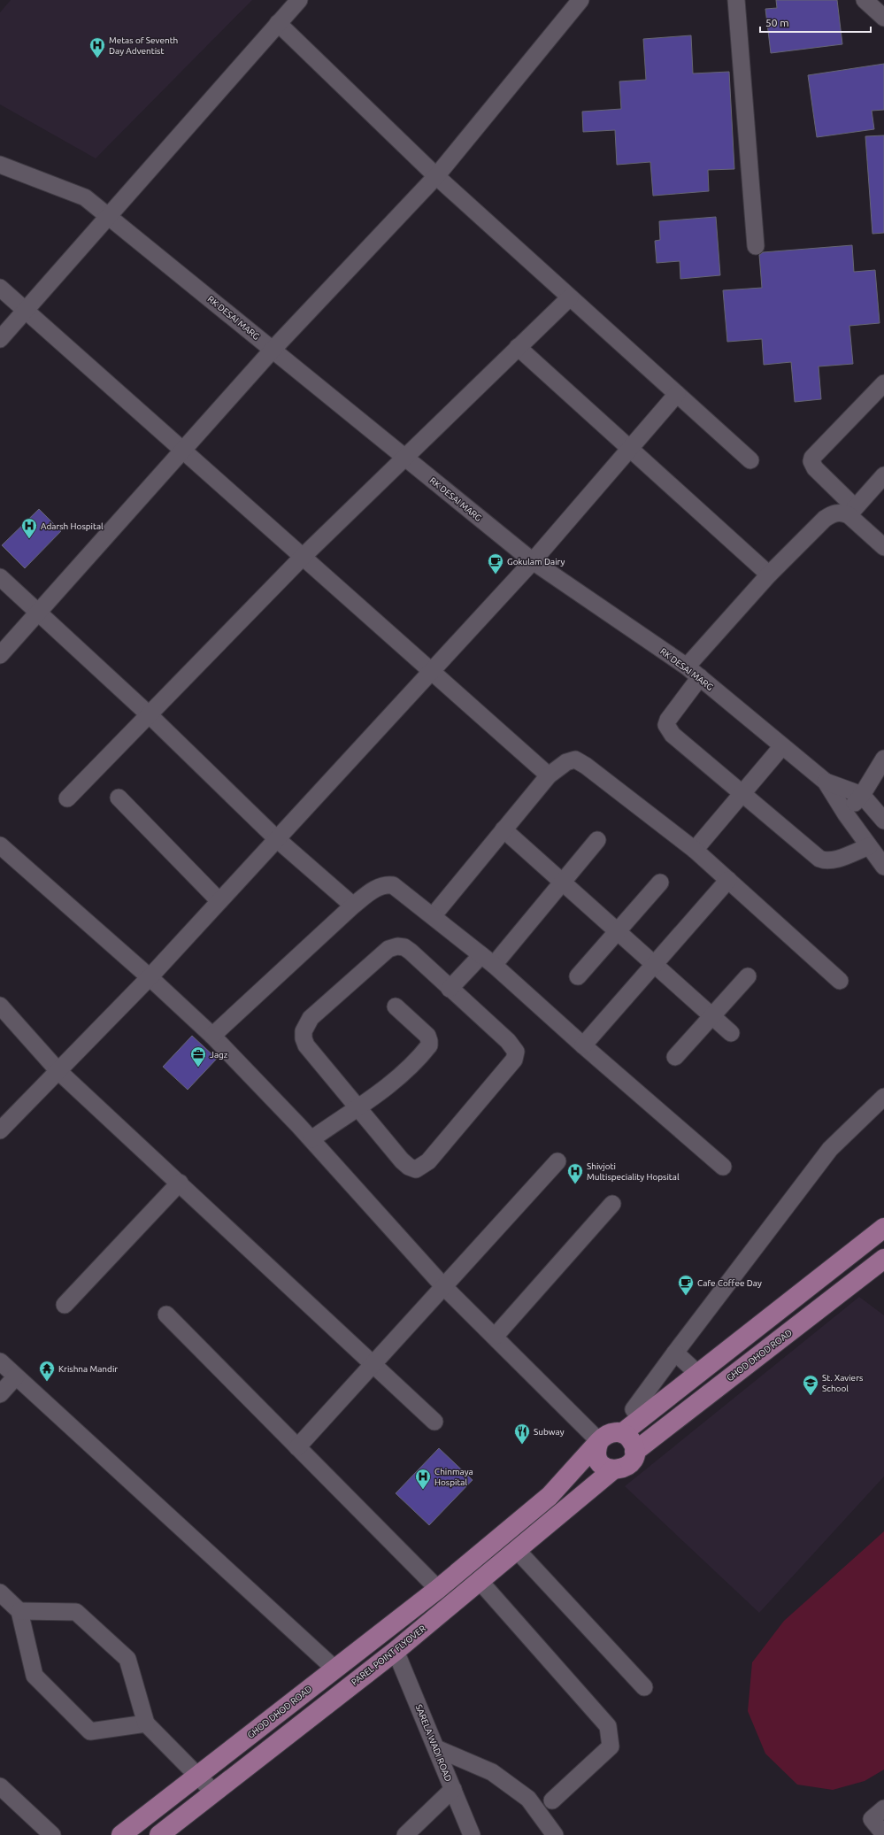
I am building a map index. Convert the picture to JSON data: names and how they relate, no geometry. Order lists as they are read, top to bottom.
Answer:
{
  "streets": {
    "main road": ["GHOD DHOD ROAD", "PAREL POINT FLYOVER"],
    "street": ["RK DESAI MARG", "SARELA WADI ROAD"]
  },
  "crossings": [
    ["GHOD DHOD ROAD", "PAREL POINT FLYOVER"],
    ["PAREL POINT FLYOVER", "SARELA WADI ROAD"]
  ],
  "places": {
    "hospital": [
      "Metas of Seventh Day Adventist",
      "Adarsh Hospital",
      "Shivjoti Multispeciality Hopsital",
      "Chinmaya Hospital"
    ],
    "cafe": ["Gokulam Dairy", "Cafe Coffee Day"],
    "office": ["Jagz"],
    "temple": ["Krishna Mandir"],
    "school or university": ["St. Xaviers School"],
    "restaurant": ["Subway"]
  },
  "scale_bar": "50 m"
}
